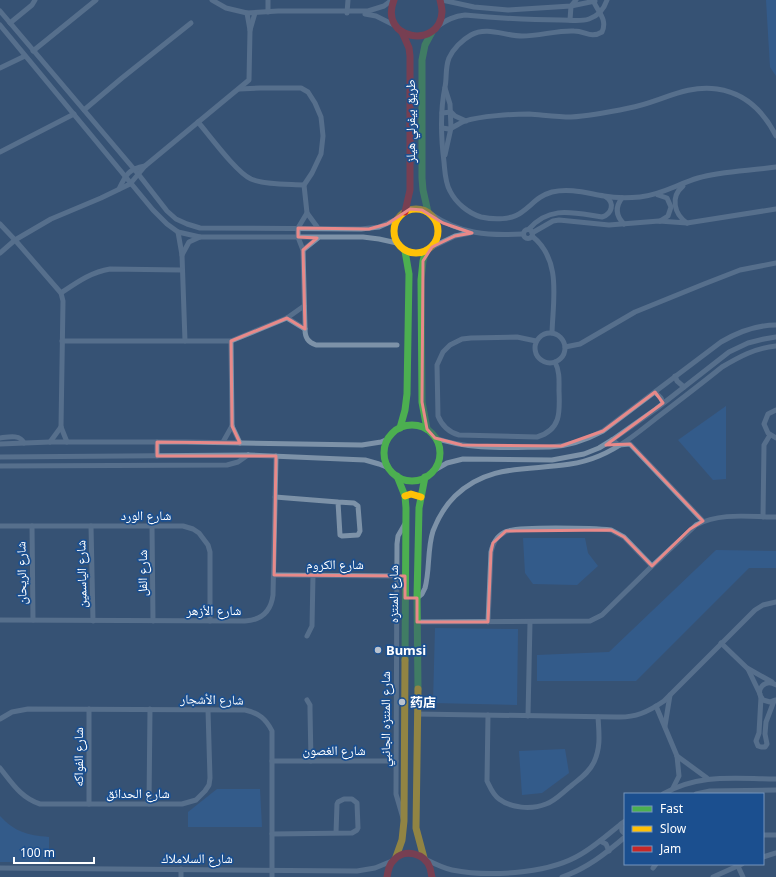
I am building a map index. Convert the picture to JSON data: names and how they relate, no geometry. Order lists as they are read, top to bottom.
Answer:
{
  "streets": {
    "street": [
      "طريق بيفرلي هيلز",
      "شارع الورد",
      "شارع الكروم",
      "شارع الريحان",
      "شارع الفل",
      "شارع الياسمين",
      "شارع المنتزه",
      "شارع الأزهر",
      "شارع الأشجار",
      "شارع المنتزه الجانبي",
      "شارع الغصون",
      "شارع الفواكه",
      "شارع الحدائق",
      "شارع السلاملاك"
    ]
  },
  "crossings": [
    ["شارع الورد", "شارع الريحان"],
    ["شارع الورد", "شارع الفل"],
    ["شارع الورد", "شارع الياسمين"],
    ["شارع الورد", "شارع الأزهر"],
    ["شارع الكروم", "شارع الأزهر"],
    ["شارع الكروم", "شارع المنتزه الجانبي"],
    ["شارع الريحان", "شارع الأزهر"],
    ["شارع الفل", "شارع الأزهر"],
    ["شارع الياسمين", "شارع الأزهر"],
    ["شارع المنتزه", "شارع المنتزه الجانبي"],
    ["شارع المنتزه", "شارع السلاملاك"],
    ["شارع الأشجار", "شارع الغصون"],
    ["شارع الأشجار", "شارع الفواكه"],
    ["شارع الأشجار", "شارع الحدائق"],
    ["شارع الأشجار", "شارع السلاملاك"],
    ["شارع المنتزه الجانبي", "شارع الغصون"],
    ["شارع الفواكه", "شارع الحدائق"]
  ],
  "places": ["Bumsi", "药店"],
  "legend": ["Fast", "Slow", "Jam"],
  "scale_bar": "100 m"
}
